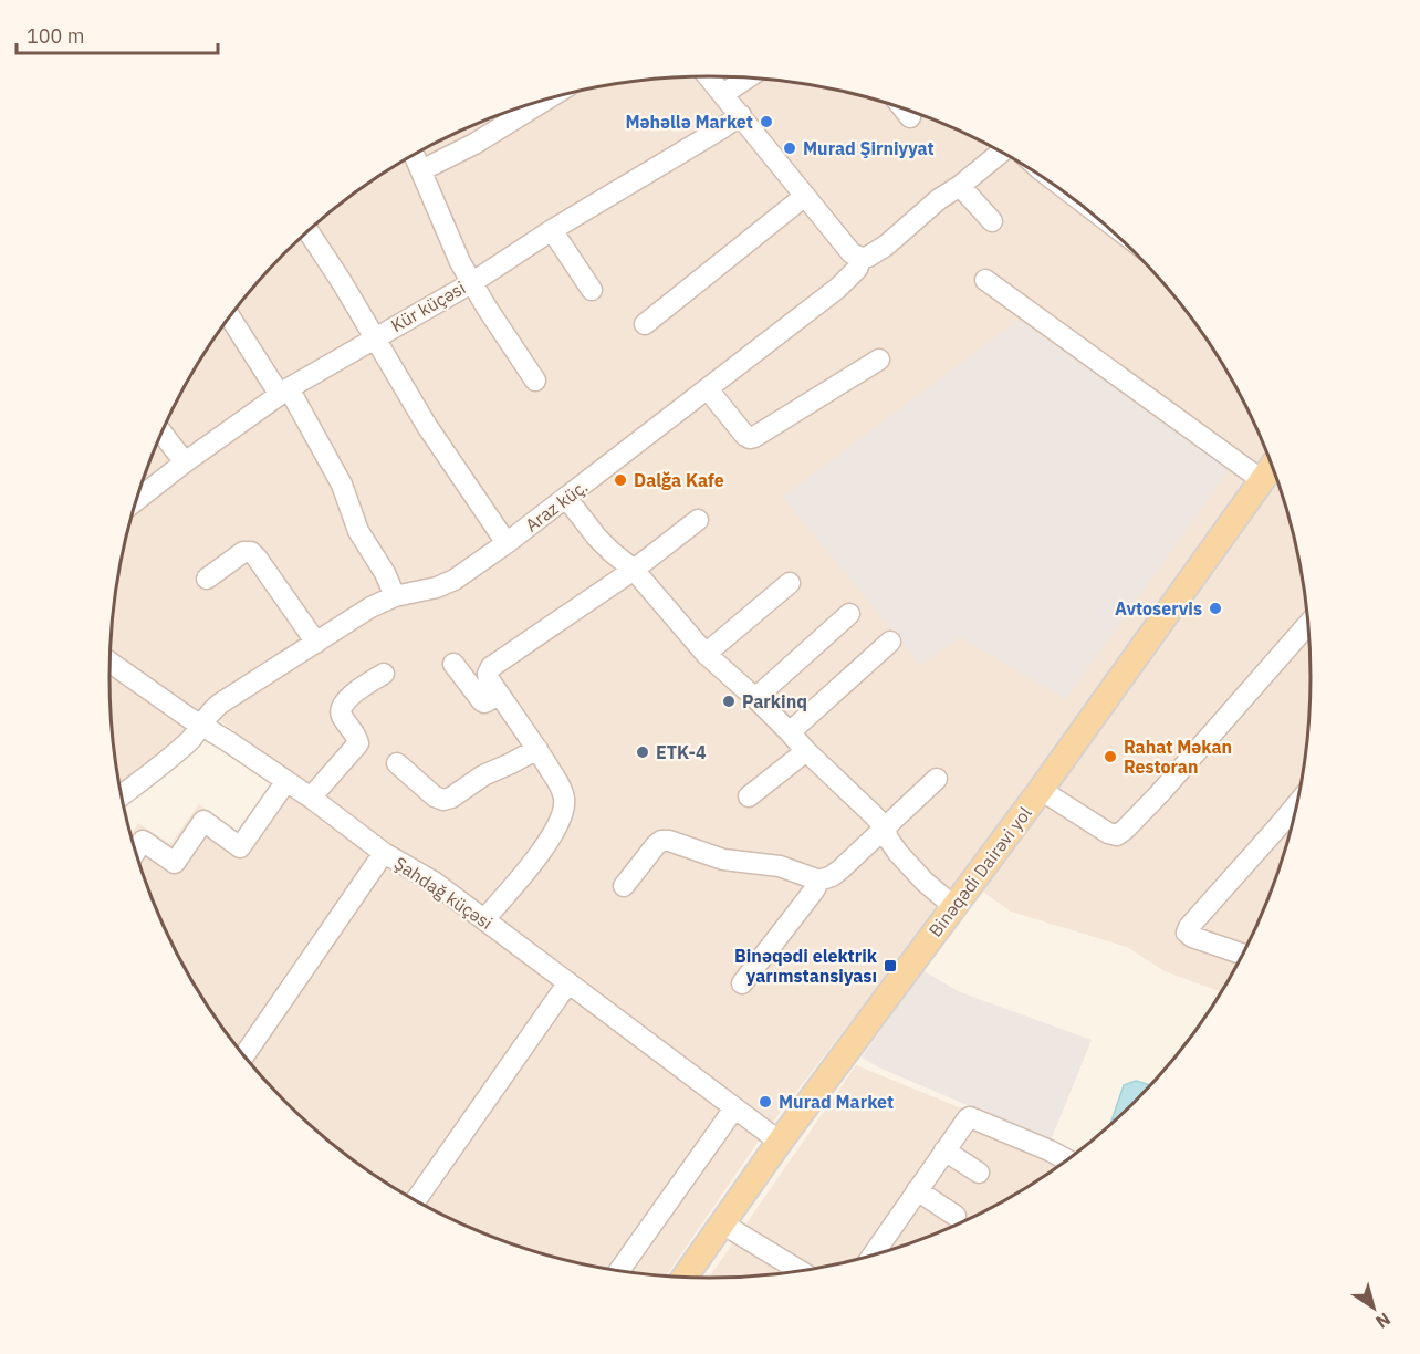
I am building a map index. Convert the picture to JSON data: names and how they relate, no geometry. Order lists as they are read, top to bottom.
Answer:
{
  "streets": {
    "main road": ["Binəqədi Dairəvi yol"],
    "street": ["Kür küçəsi", "Araz küç.", "Şahdağ küçəsi"]
  },
  "crossings": [
    ["Araz küç.", "Şahdağ küçəsi"],
    ["Binəqədi Dairəvi yol", "Şahdağ küçəsi"]
  ],
  "places": {
    "other": [
      "Məhəllə Market",
      "Murad Şirniyyat",
      "Dalğa Kafe",
      "Avtoservis",
      "Parkinq",
      "ETK-4",
      "Rahat Məkan Restoran",
      "Murad Market"
    ],
    "transit": ["Binəqədi elektrik yarımstansiyası"]
  },
  "scale_bar": "100 m",
  "north": "bottom right"
}
